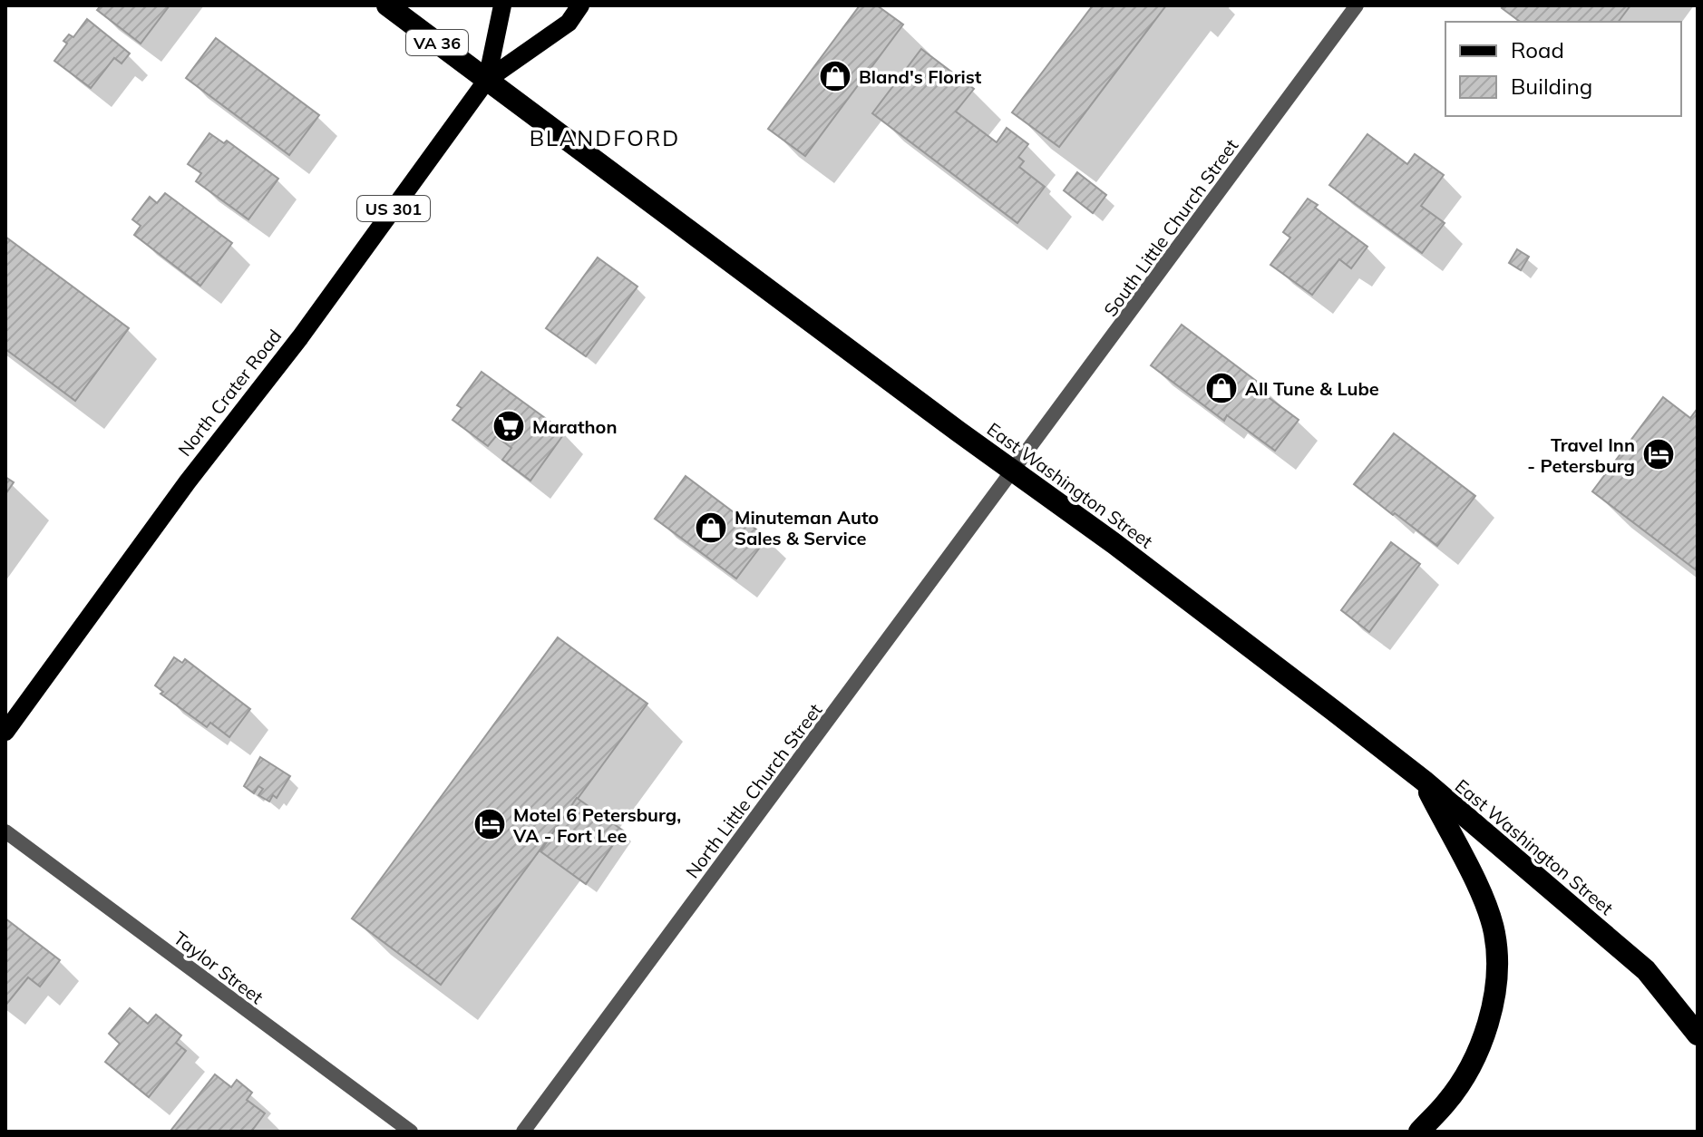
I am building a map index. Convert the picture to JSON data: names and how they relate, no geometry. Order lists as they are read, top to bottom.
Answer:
{
  "streets": {
    "highway": ["VA 36", "East Washington Street"],
    "main road": ["US 301", "North Crater Road"],
    "street": ["South Little Church Street", "North Little Church Street", "Taylor Street"]
  },
  "crossings": [
    ["US 301", "North Crater Road"],
    ["US 301", "East Washington Street"],
    ["South Little Church Street", "East Washington Street"],
    ["South Little Church Street", "North Little Church Street"],
    ["North Crater Road", "East Washington Street"],
    ["East Washington Street", "North Little Church Street"]
  ],
  "districts": ["BLANDFORD"],
  "places": {
    "shop": ["Bland's Florist", "All Tune & Lube", "Minuteman Auto Sales & Service"],
    "supermarket": ["Marathon"],
    "hotel": ["Travel Inn - Petersburg", "Motel 6 Petersburg, VA - Fort Lee"]
  },
  "legend": ["Road", "Building"]
}
